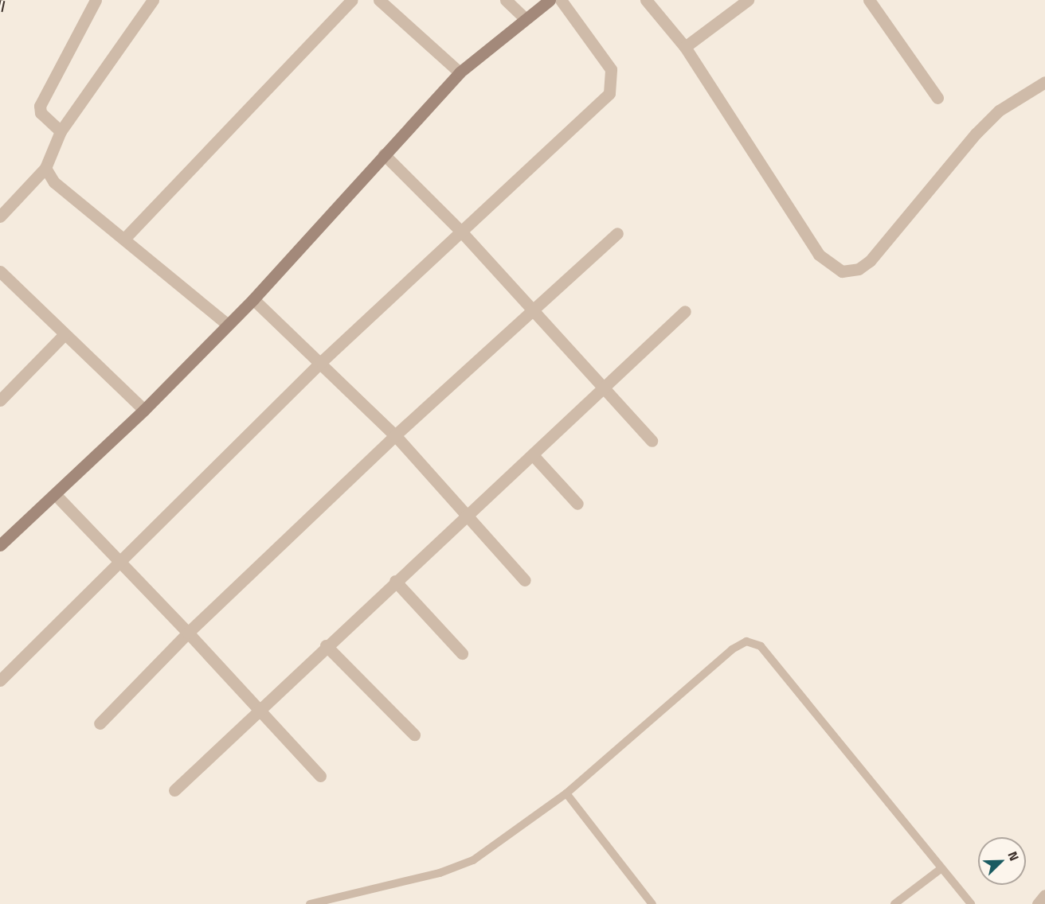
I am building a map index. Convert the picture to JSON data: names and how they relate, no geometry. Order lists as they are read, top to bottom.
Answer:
{
  "north": "top right"
}
